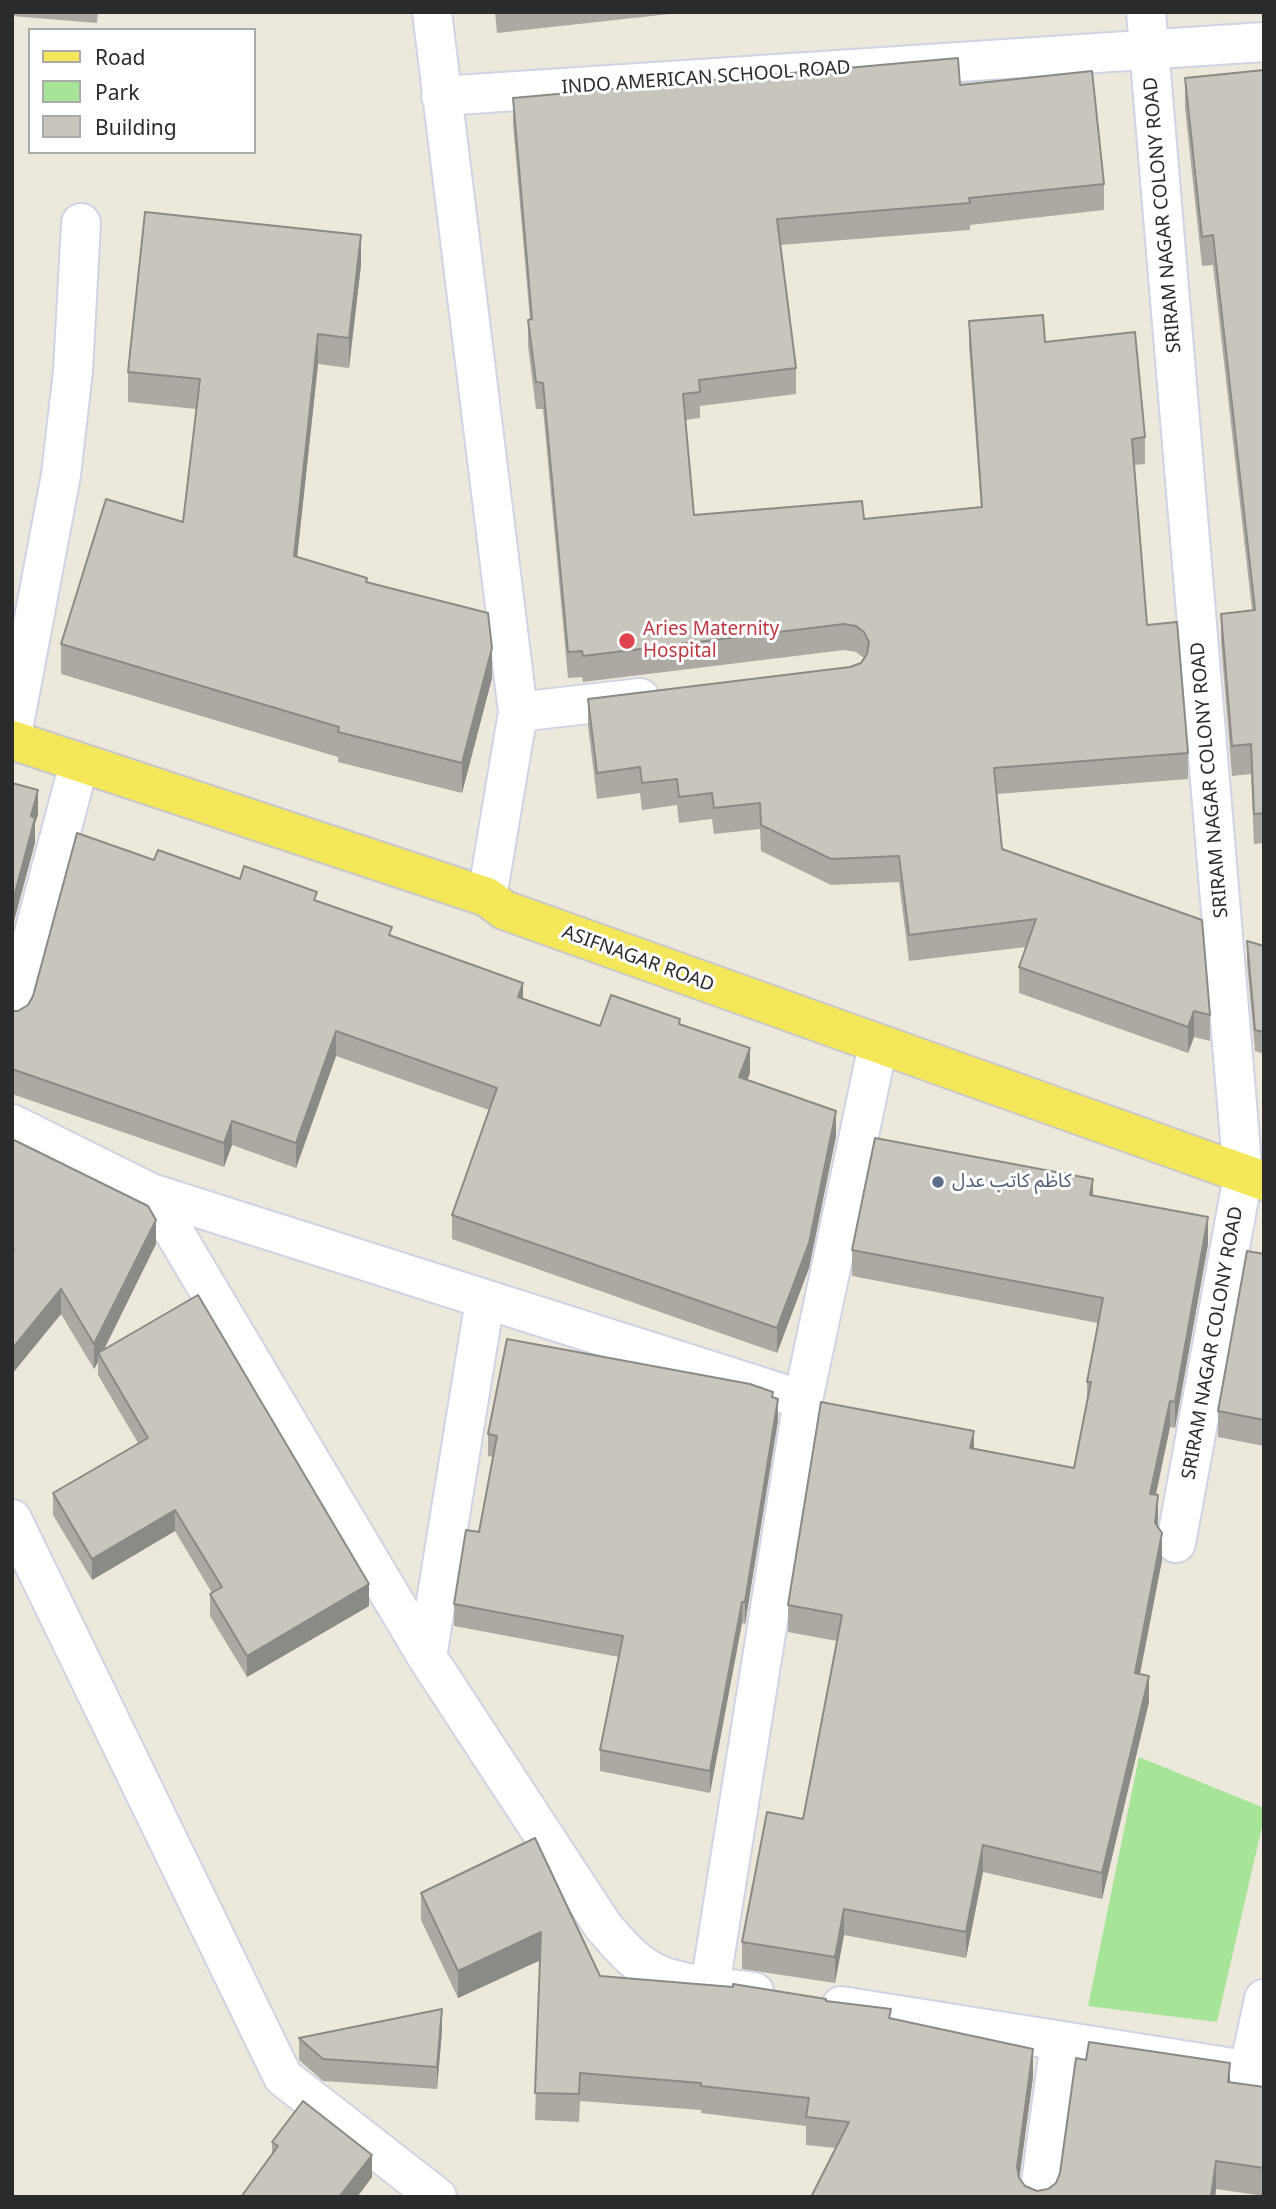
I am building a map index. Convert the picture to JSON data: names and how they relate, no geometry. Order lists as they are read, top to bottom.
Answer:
{
  "streets": {
    "main road": ["ASIFNAGAR ROAD"],
    "street": ["INDO AMERICAN SCHOOL ROAD", "SRIRAM NAGAR COLONY ROAD"]
  },
  "crossings": [
    ["INDO AMERICAN SCHOOL ROAD", "SRIRAM NAGAR COLONY ROAD"],
    ["SRIRAM NAGAR COLONY ROAD", "ASIFNAGAR ROAD"]
  ],
  "places": ["Aries Maternity Hospital", "كاظم كاتب عدل"],
  "legend": ["Road", "Park", "Building"]
}
